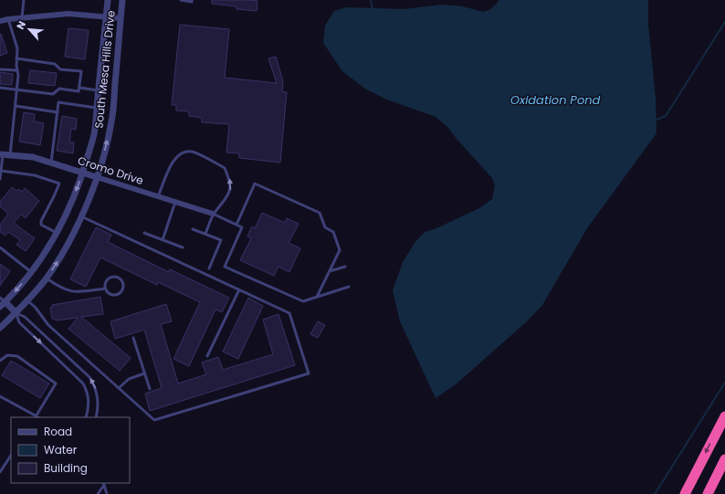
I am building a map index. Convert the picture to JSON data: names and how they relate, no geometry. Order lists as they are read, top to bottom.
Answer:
{
  "streets": {
    "street": ["South Mesa Hills Drive", "Cromo Drive"]
  },
  "crossings": [
    ["South Mesa Hills Drive", "Cromo Drive"]
  ],
  "water": ["Oxidation Pond"],
  "legend": ["Road", "Water", "Building"],
  "north": "top left"
}
